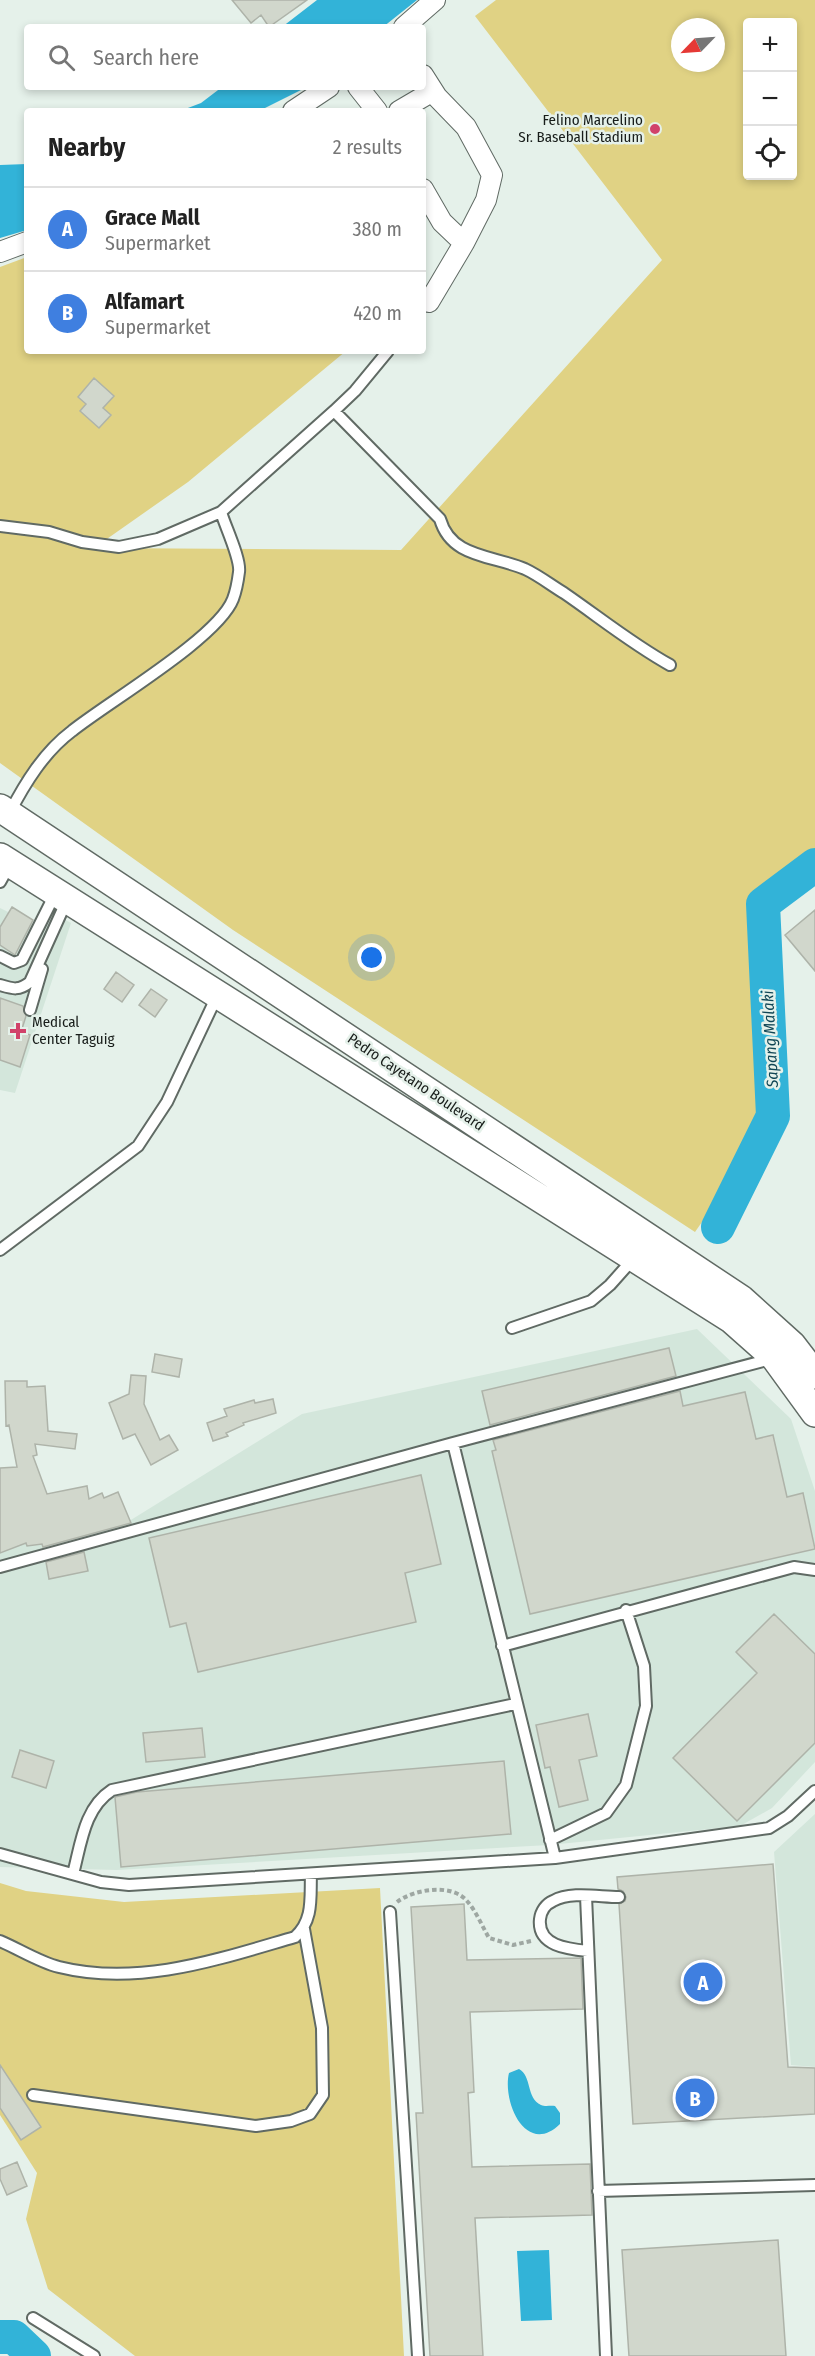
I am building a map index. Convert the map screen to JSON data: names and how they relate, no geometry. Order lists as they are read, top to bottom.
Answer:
{
  "streets": {
    "main road": ["Pedro Cayetano Boulevard"]
  },
  "water": ["Sapang Malaki"],
  "places": {
    "other": ["Felino Marcelino Sr. Baseball Stadium"],
    "health": ["Medical Center Taguig"]
  },
  "north": "bottom left",
  "page": {
    "map_buttons": ["+", "−"],
    "search": "Search here",
    "heading": ["Nearby", "2 results"],
    "list": [
      {
        "mark": "A",
        "name": "Grace Mall",
        "note": "Supermarket",
        "value": "380 m"
      },
      {
        "mark": "B",
        "name": "Alfamart",
        "note": "Supermarket",
        "value": "420 m"
      }
    ],
    "pins": ["A", "B"]
  }
}
